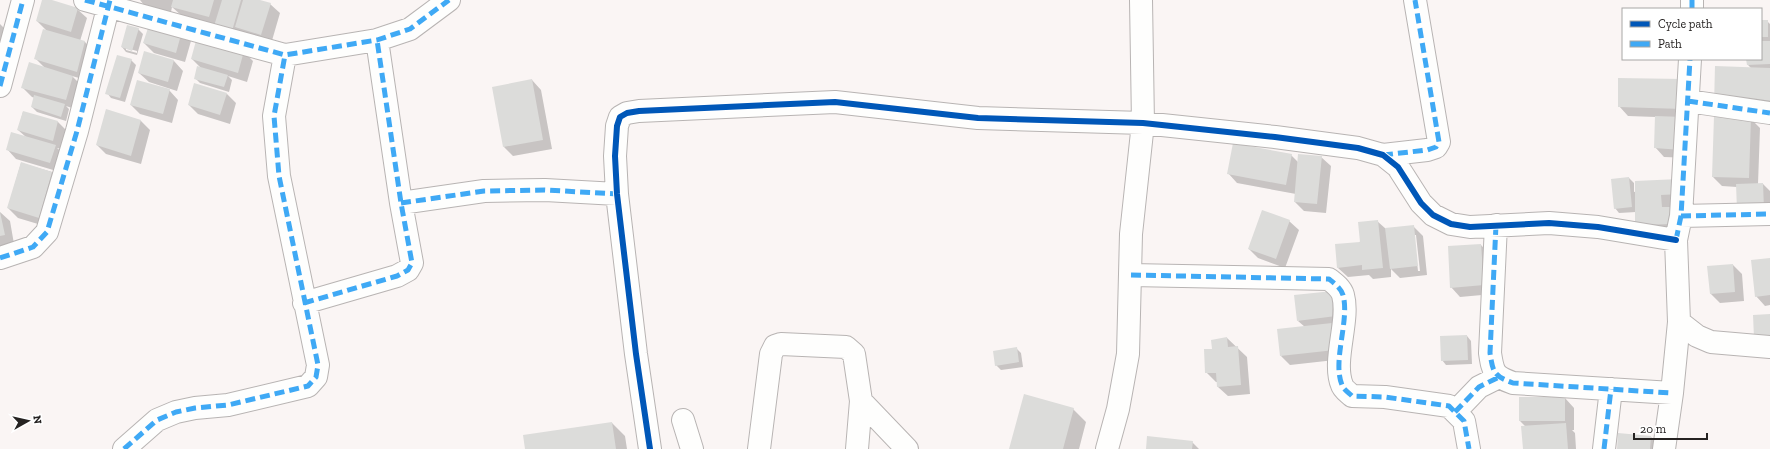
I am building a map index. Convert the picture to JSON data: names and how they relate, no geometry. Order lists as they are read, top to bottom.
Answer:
{
  "legend": ["Cycle path", "Path"],
  "scale_bar": "20 m",
  "north": "right"
}
